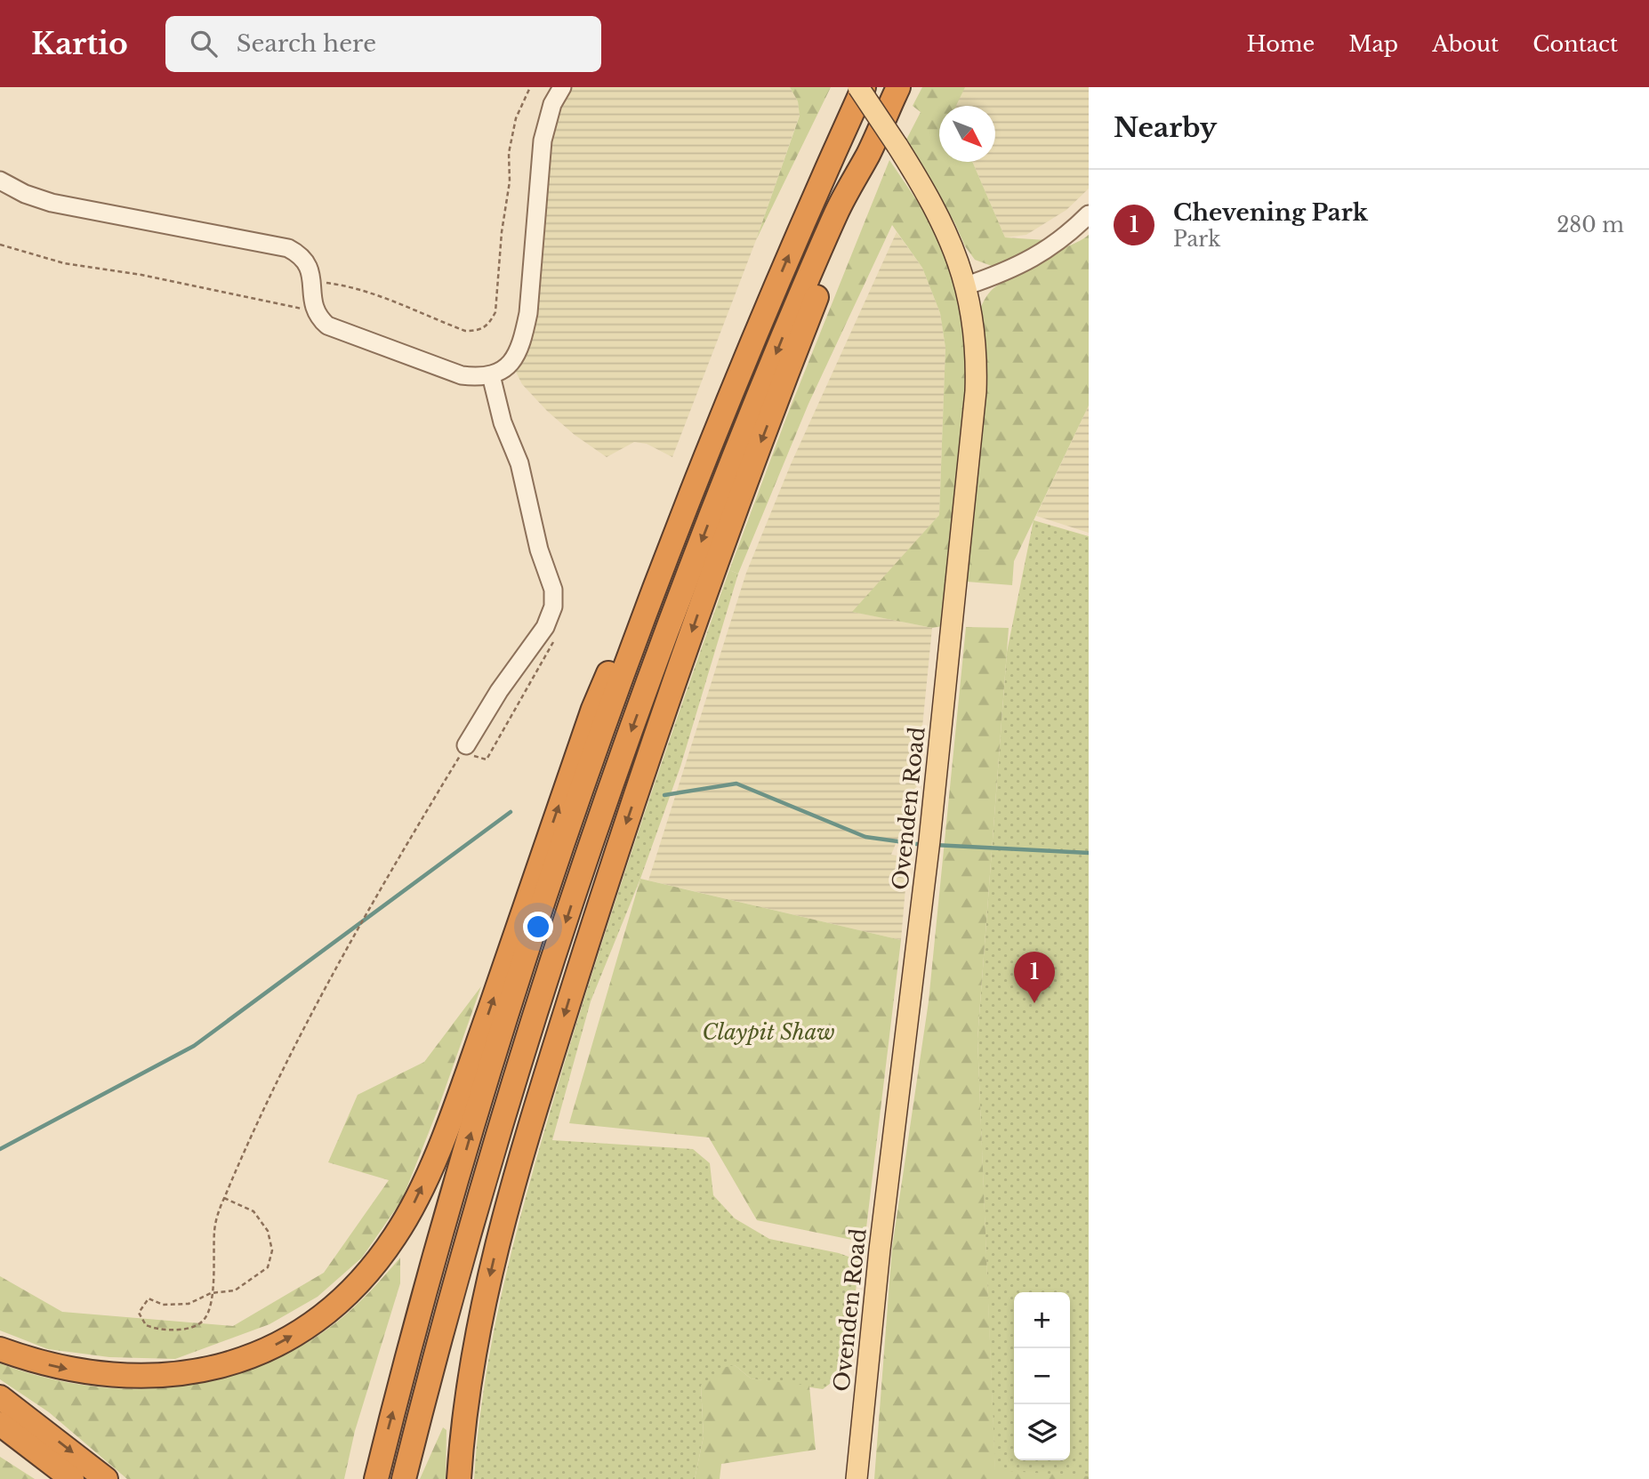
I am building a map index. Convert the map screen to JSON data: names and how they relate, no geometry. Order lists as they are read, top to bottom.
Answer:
{
  "streets": {
    "main road": ["Ovenden Road"]
  },
  "parks": ["Claypit Shaw"],
  "north": "bottom right",
  "page": {
    "header": "Kartio",
    "search": "Search here",
    "nav": [
      "Home",
      "Map",
      "About",
      "Contact"
    ],
    "heading": "Nearby",
    "list": [
      {
        "mark": "1",
        "name": "Chevening Park",
        "note": "Park",
        "value": "280 m"
      }
    ],
    "pins": "1",
    "map_buttons": ["+", "−"]
  }
}
